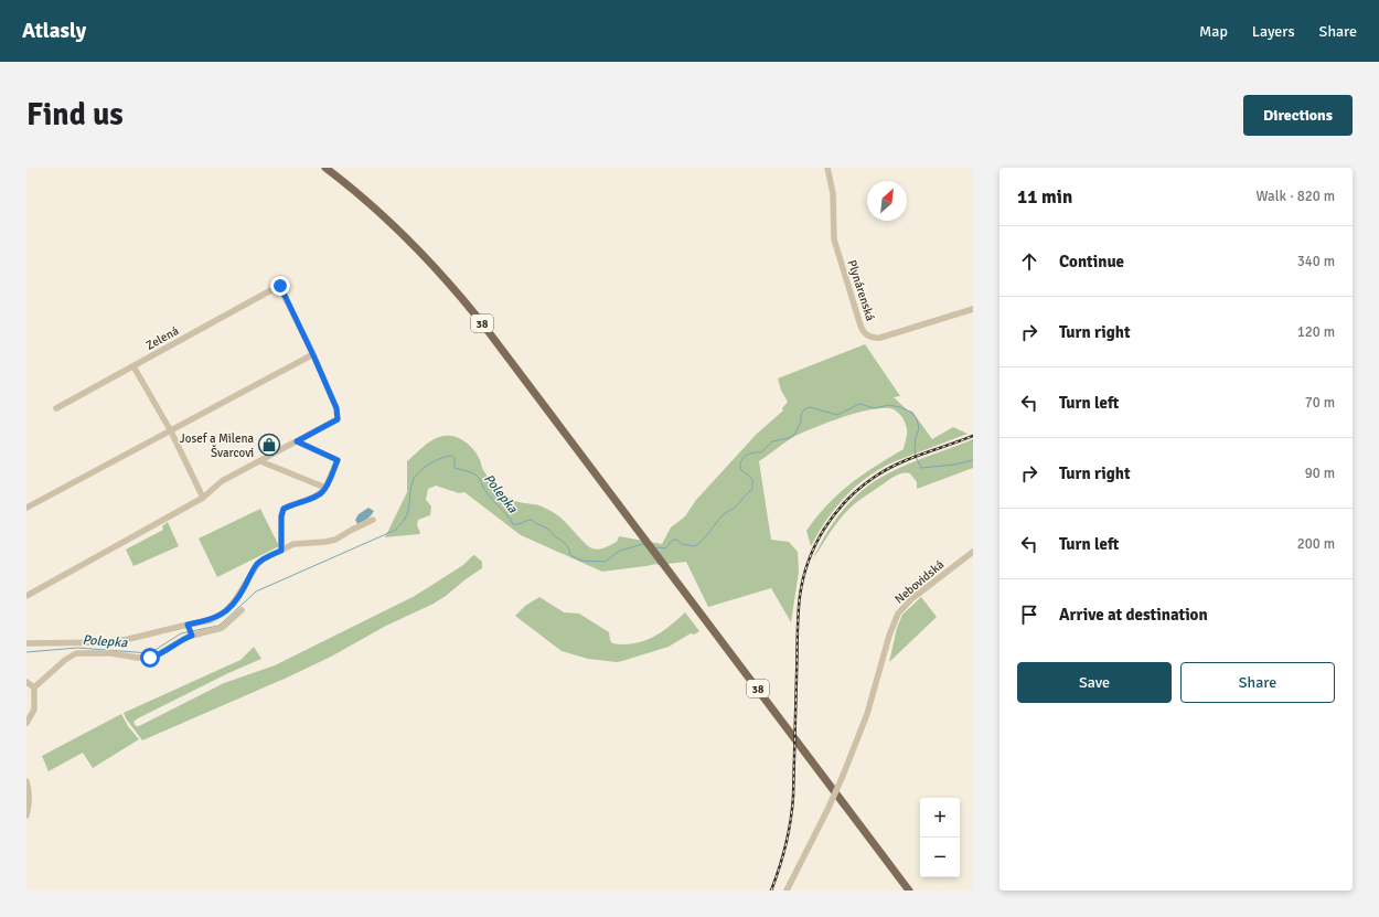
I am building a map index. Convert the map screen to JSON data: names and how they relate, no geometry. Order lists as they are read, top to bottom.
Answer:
{
  "streets": {
    "main road": ["38"],
    "street": ["Plynárenská", "Zelená", "Nebovidská"]
  },
  "water": ["Polepka"],
  "places": {
    "shop": ["Josef a Milena Švarcovi"]
  },
  "north": "top right",
  "page": {
    "header": "Atlasly",
    "nav": ["Map", "Layers", "Share"],
    "buttons": [
      "Directions",
      ["Save", "Share"]
    ],
    "title": "Find us",
    "heading": ["11 min", "Walk · 820 m"],
    "list": [
      ["Continue", "340 m"],
      ["Turn right", "120 m"],
      ["Turn left", "70 m"],
      ["Turn right", "90 m"],
      ["Turn left", "200 m"],
      "Arrive at destination"
    ],
    "map_buttons": ["+", "−"]
  }
}
